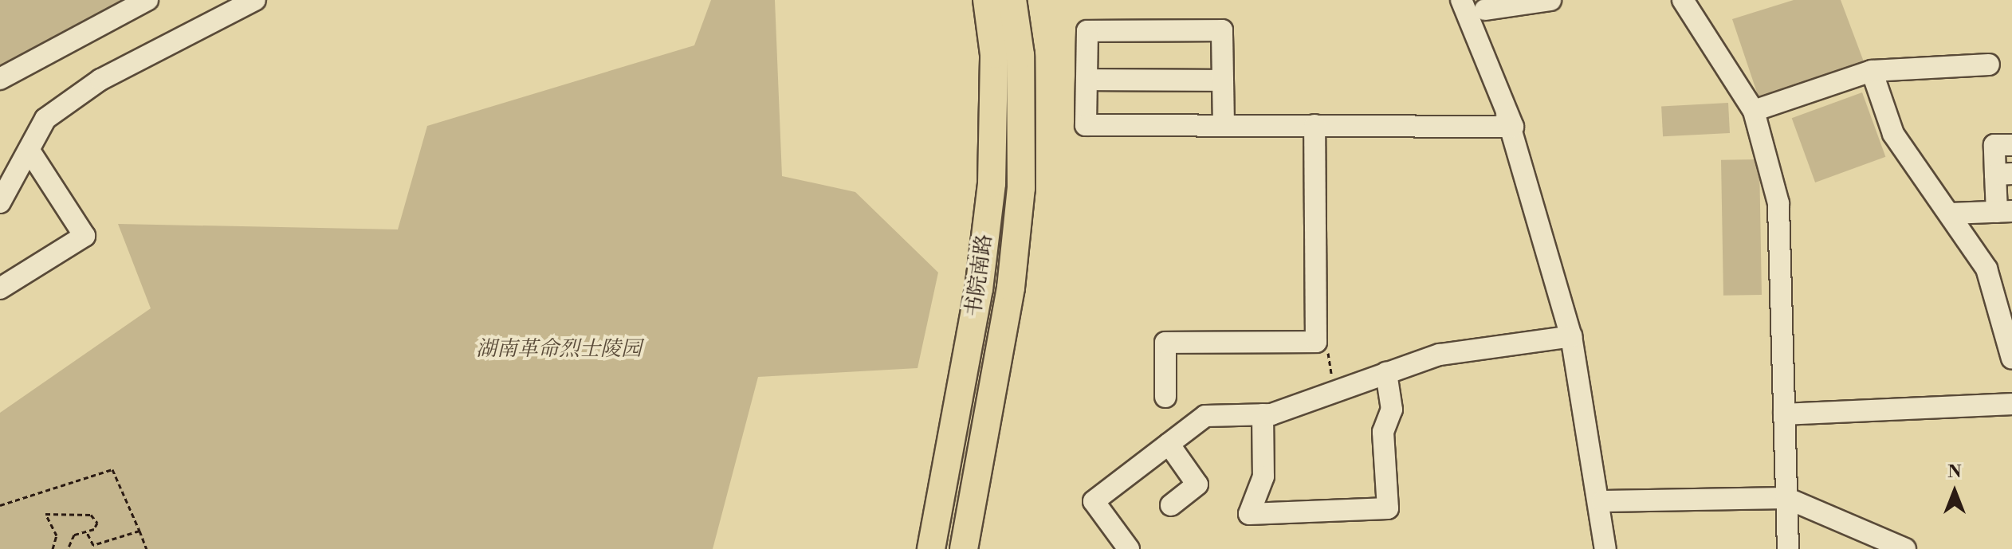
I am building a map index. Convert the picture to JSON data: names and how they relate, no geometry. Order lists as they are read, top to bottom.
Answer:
{
  "streets": {
    "main road": ["书院南路"]
  },
  "parks": ["湖南革命烈士陵园"],
  "north": "top"
}
